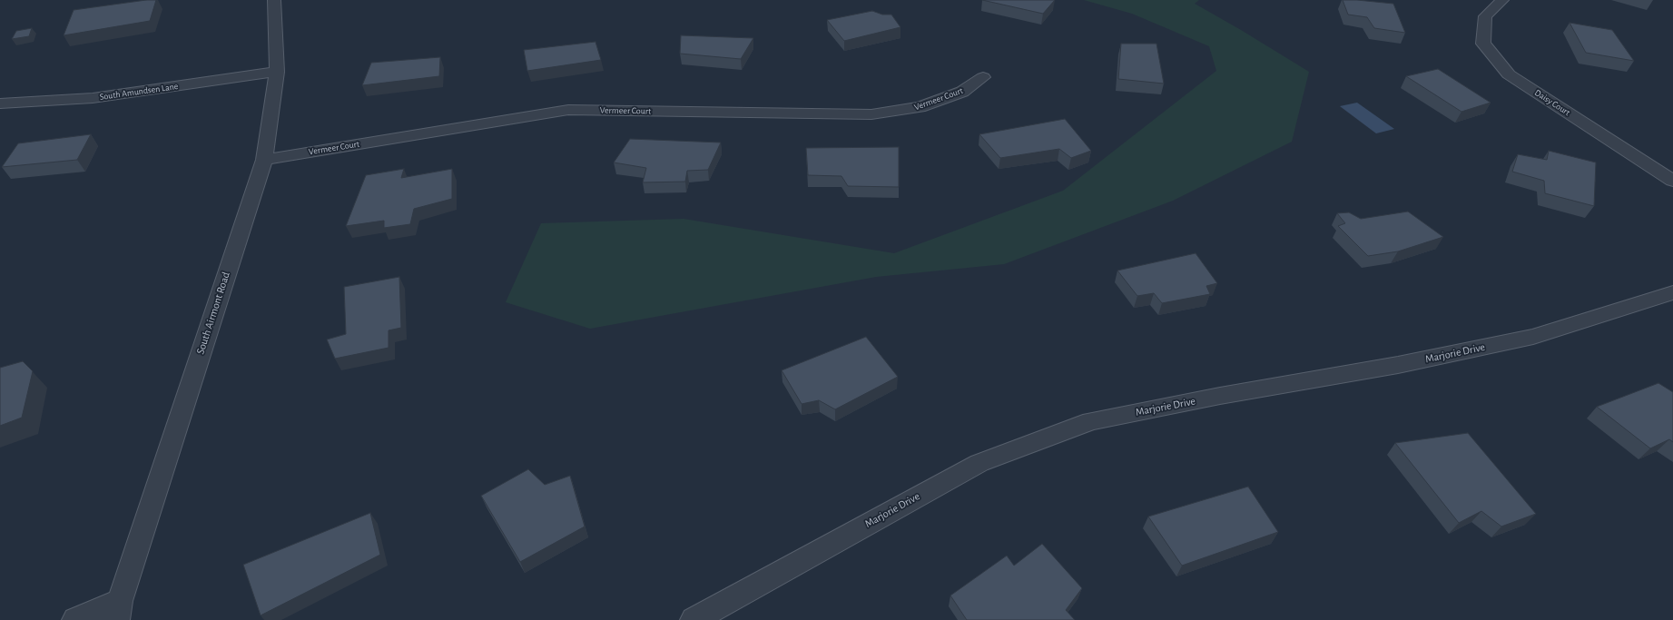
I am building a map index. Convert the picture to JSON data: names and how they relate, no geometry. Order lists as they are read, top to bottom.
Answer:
{
  "streets": {
    "street": [
      "South Amundsen Lane",
      "Vermeer Court",
      "Daisy Court",
      "South Airmont Road",
      "Marjorie Drive"
    ]
  },
  "crossings": [
    ["South Amundsen Lane", "South Airmont Road"],
    ["Vermeer Court", "South Airmont Road"]
  ]
}
